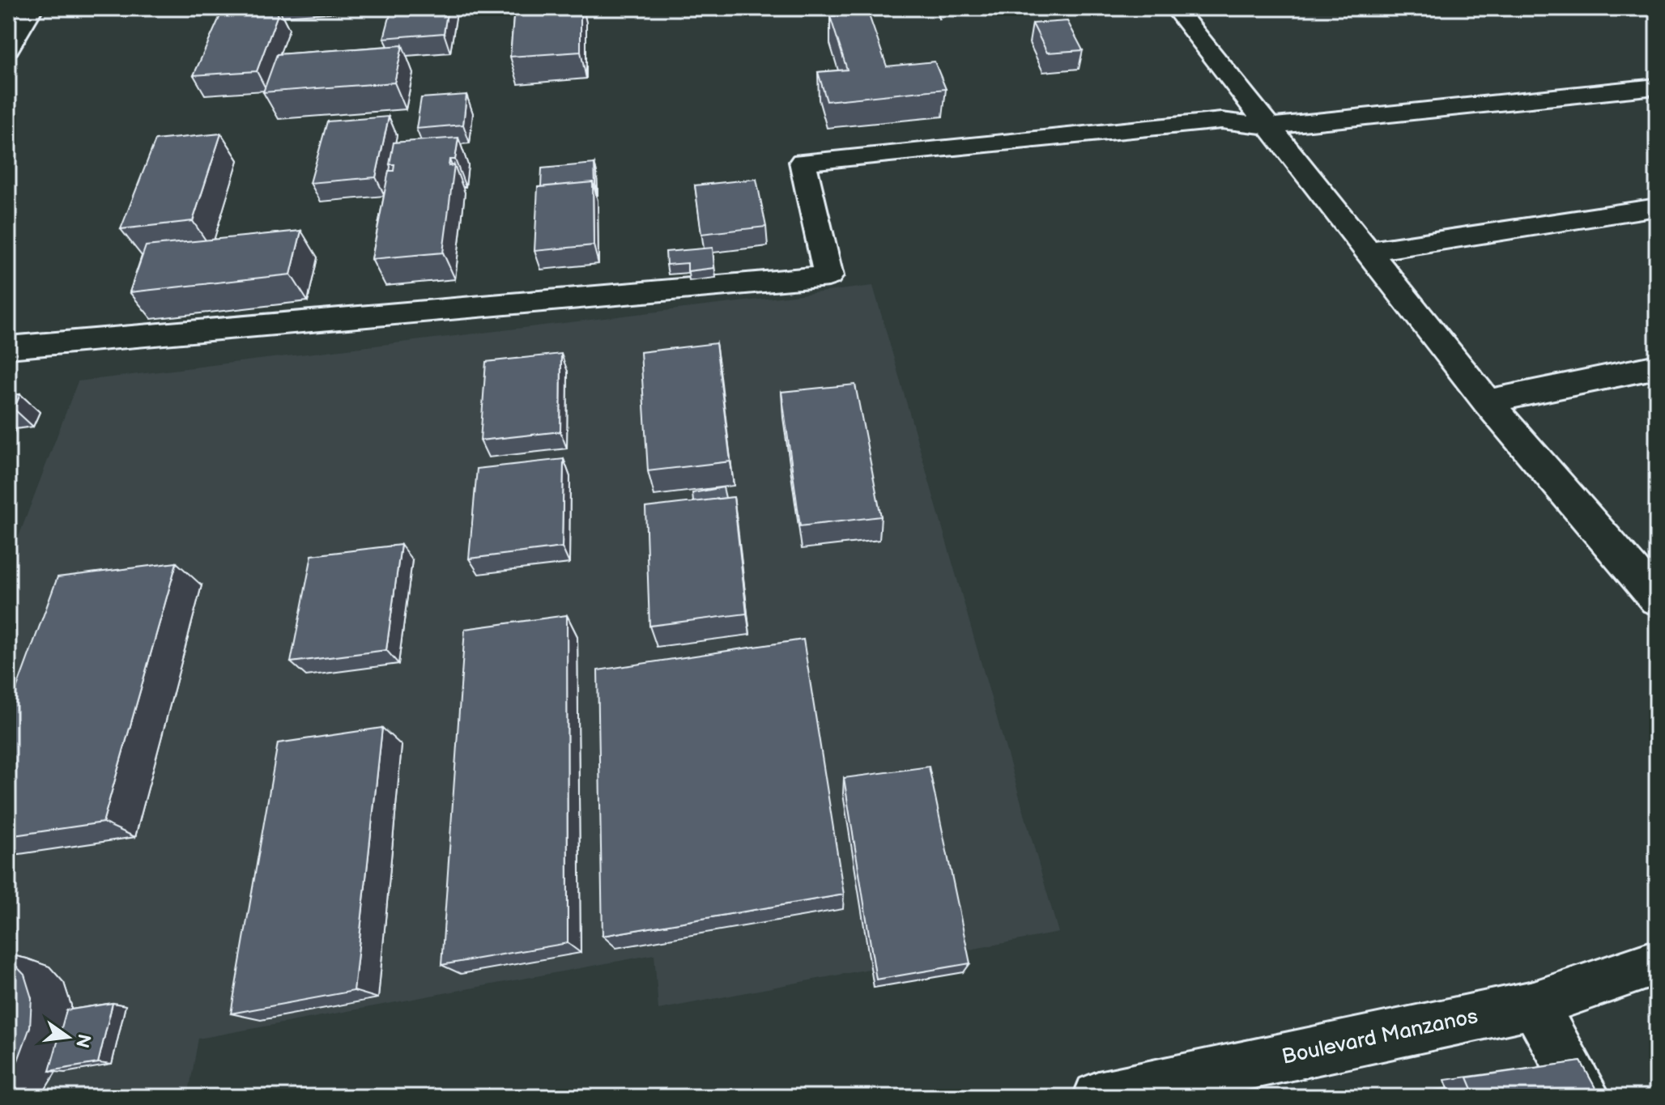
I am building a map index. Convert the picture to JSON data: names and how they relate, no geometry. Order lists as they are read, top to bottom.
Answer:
{
  "streets": {
    "street": ["Boulevard Manzanos"]
  },
  "north": "right"
}
